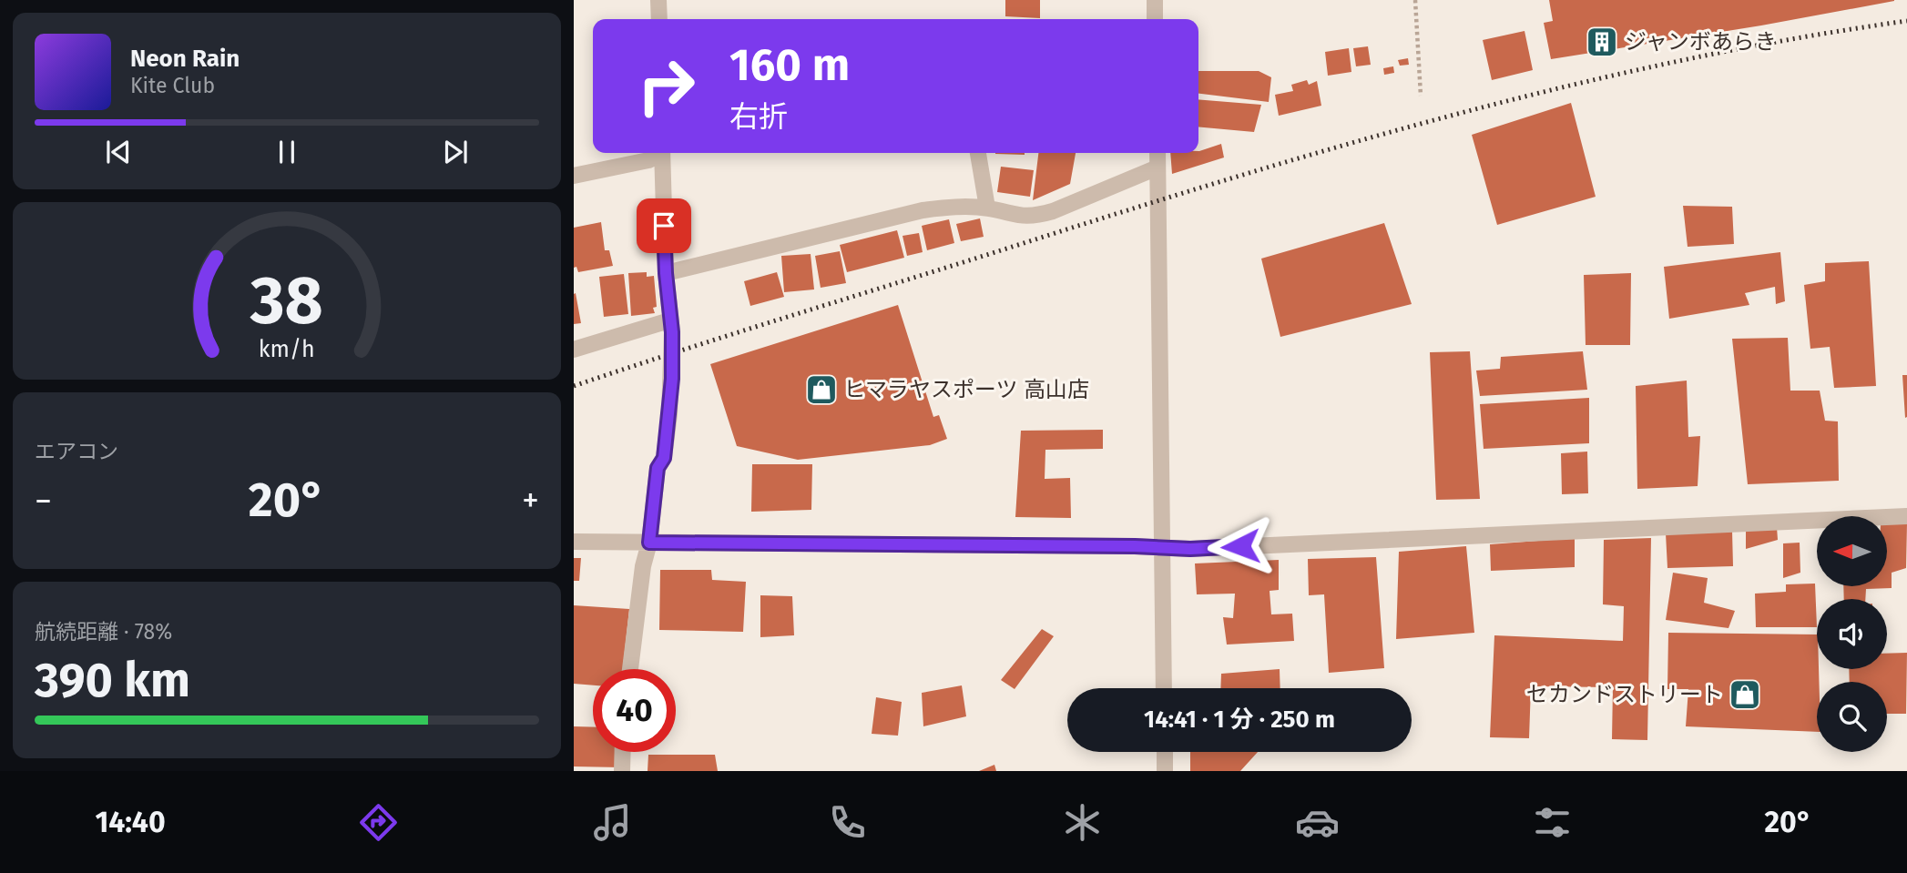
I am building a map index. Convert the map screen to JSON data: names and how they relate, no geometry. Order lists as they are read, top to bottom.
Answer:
{
  "places": {
    "building": ["ジャンボあらき"],
    "shop": ["ヒマラヤスポーツ 高山店", "セカンドストリート"]
  },
  "north": "left",
  "page": {
    "turn": ["160 m", "右折"],
    "song": ["Neon Rain", "Kite Club"],
    "tile": [
      "エアコン",
      ["航続距離 · 78%", "390 km"]
    ],
    "heat": ["−", "20°", "+"],
    "limit": "40",
    "trip": "14:41 · 1 分 · 250 m",
    "tabs": ["14:40", "20°"],
    "gauge": ["38", "km/h"]
  }
}
